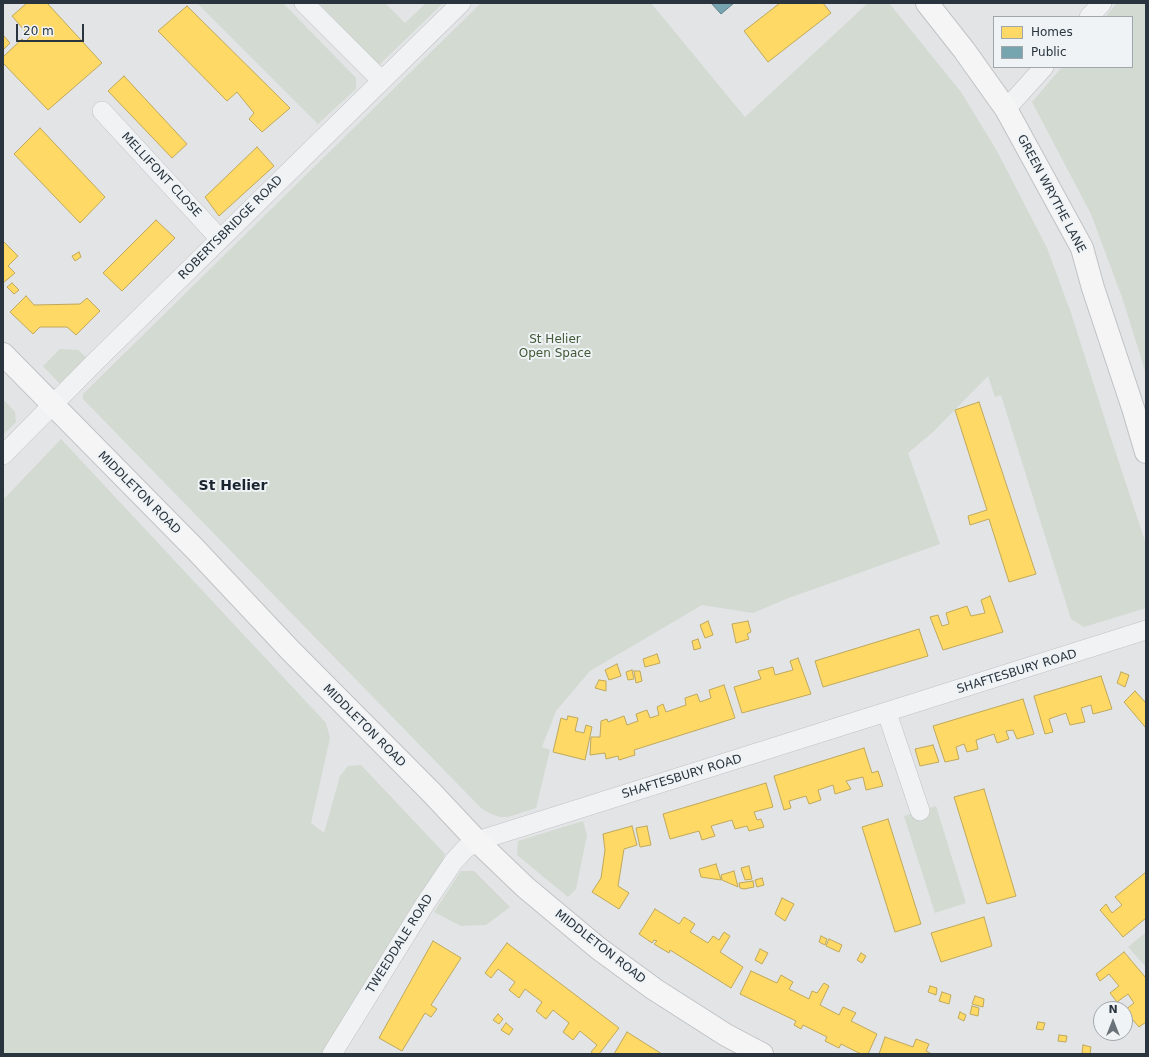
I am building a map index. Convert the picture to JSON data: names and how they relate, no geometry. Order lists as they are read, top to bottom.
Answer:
{
  "streets": {
    "street": [
      "MELLIFONT CLOSE",
      "GREEN WRYTHE LANE",
      "ROBERTSBRIDGE ROAD",
      "MIDDLETON ROAD",
      "SHAFTESBURY ROAD",
      "TWEEDDALE ROAD"
    ]
  },
  "crossings": [
    ["MELLIFONT CLOSE", "ROBERTSBRIDGE ROAD"],
    ["ROBERTSBRIDGE ROAD", "MIDDLETON ROAD"],
    ["MIDDLETON ROAD", "SHAFTESBURY ROAD"],
    ["MIDDLETON ROAD", "TWEEDDALE ROAD"],
    ["SHAFTESBURY ROAD", "TWEEDDALE ROAD"]
  ],
  "districts": ["St Helier"],
  "parks": ["St Helier Open Space"],
  "legend": ["Homes", "Public"],
  "scale_bar": "20 m",
  "north": "top"
}
